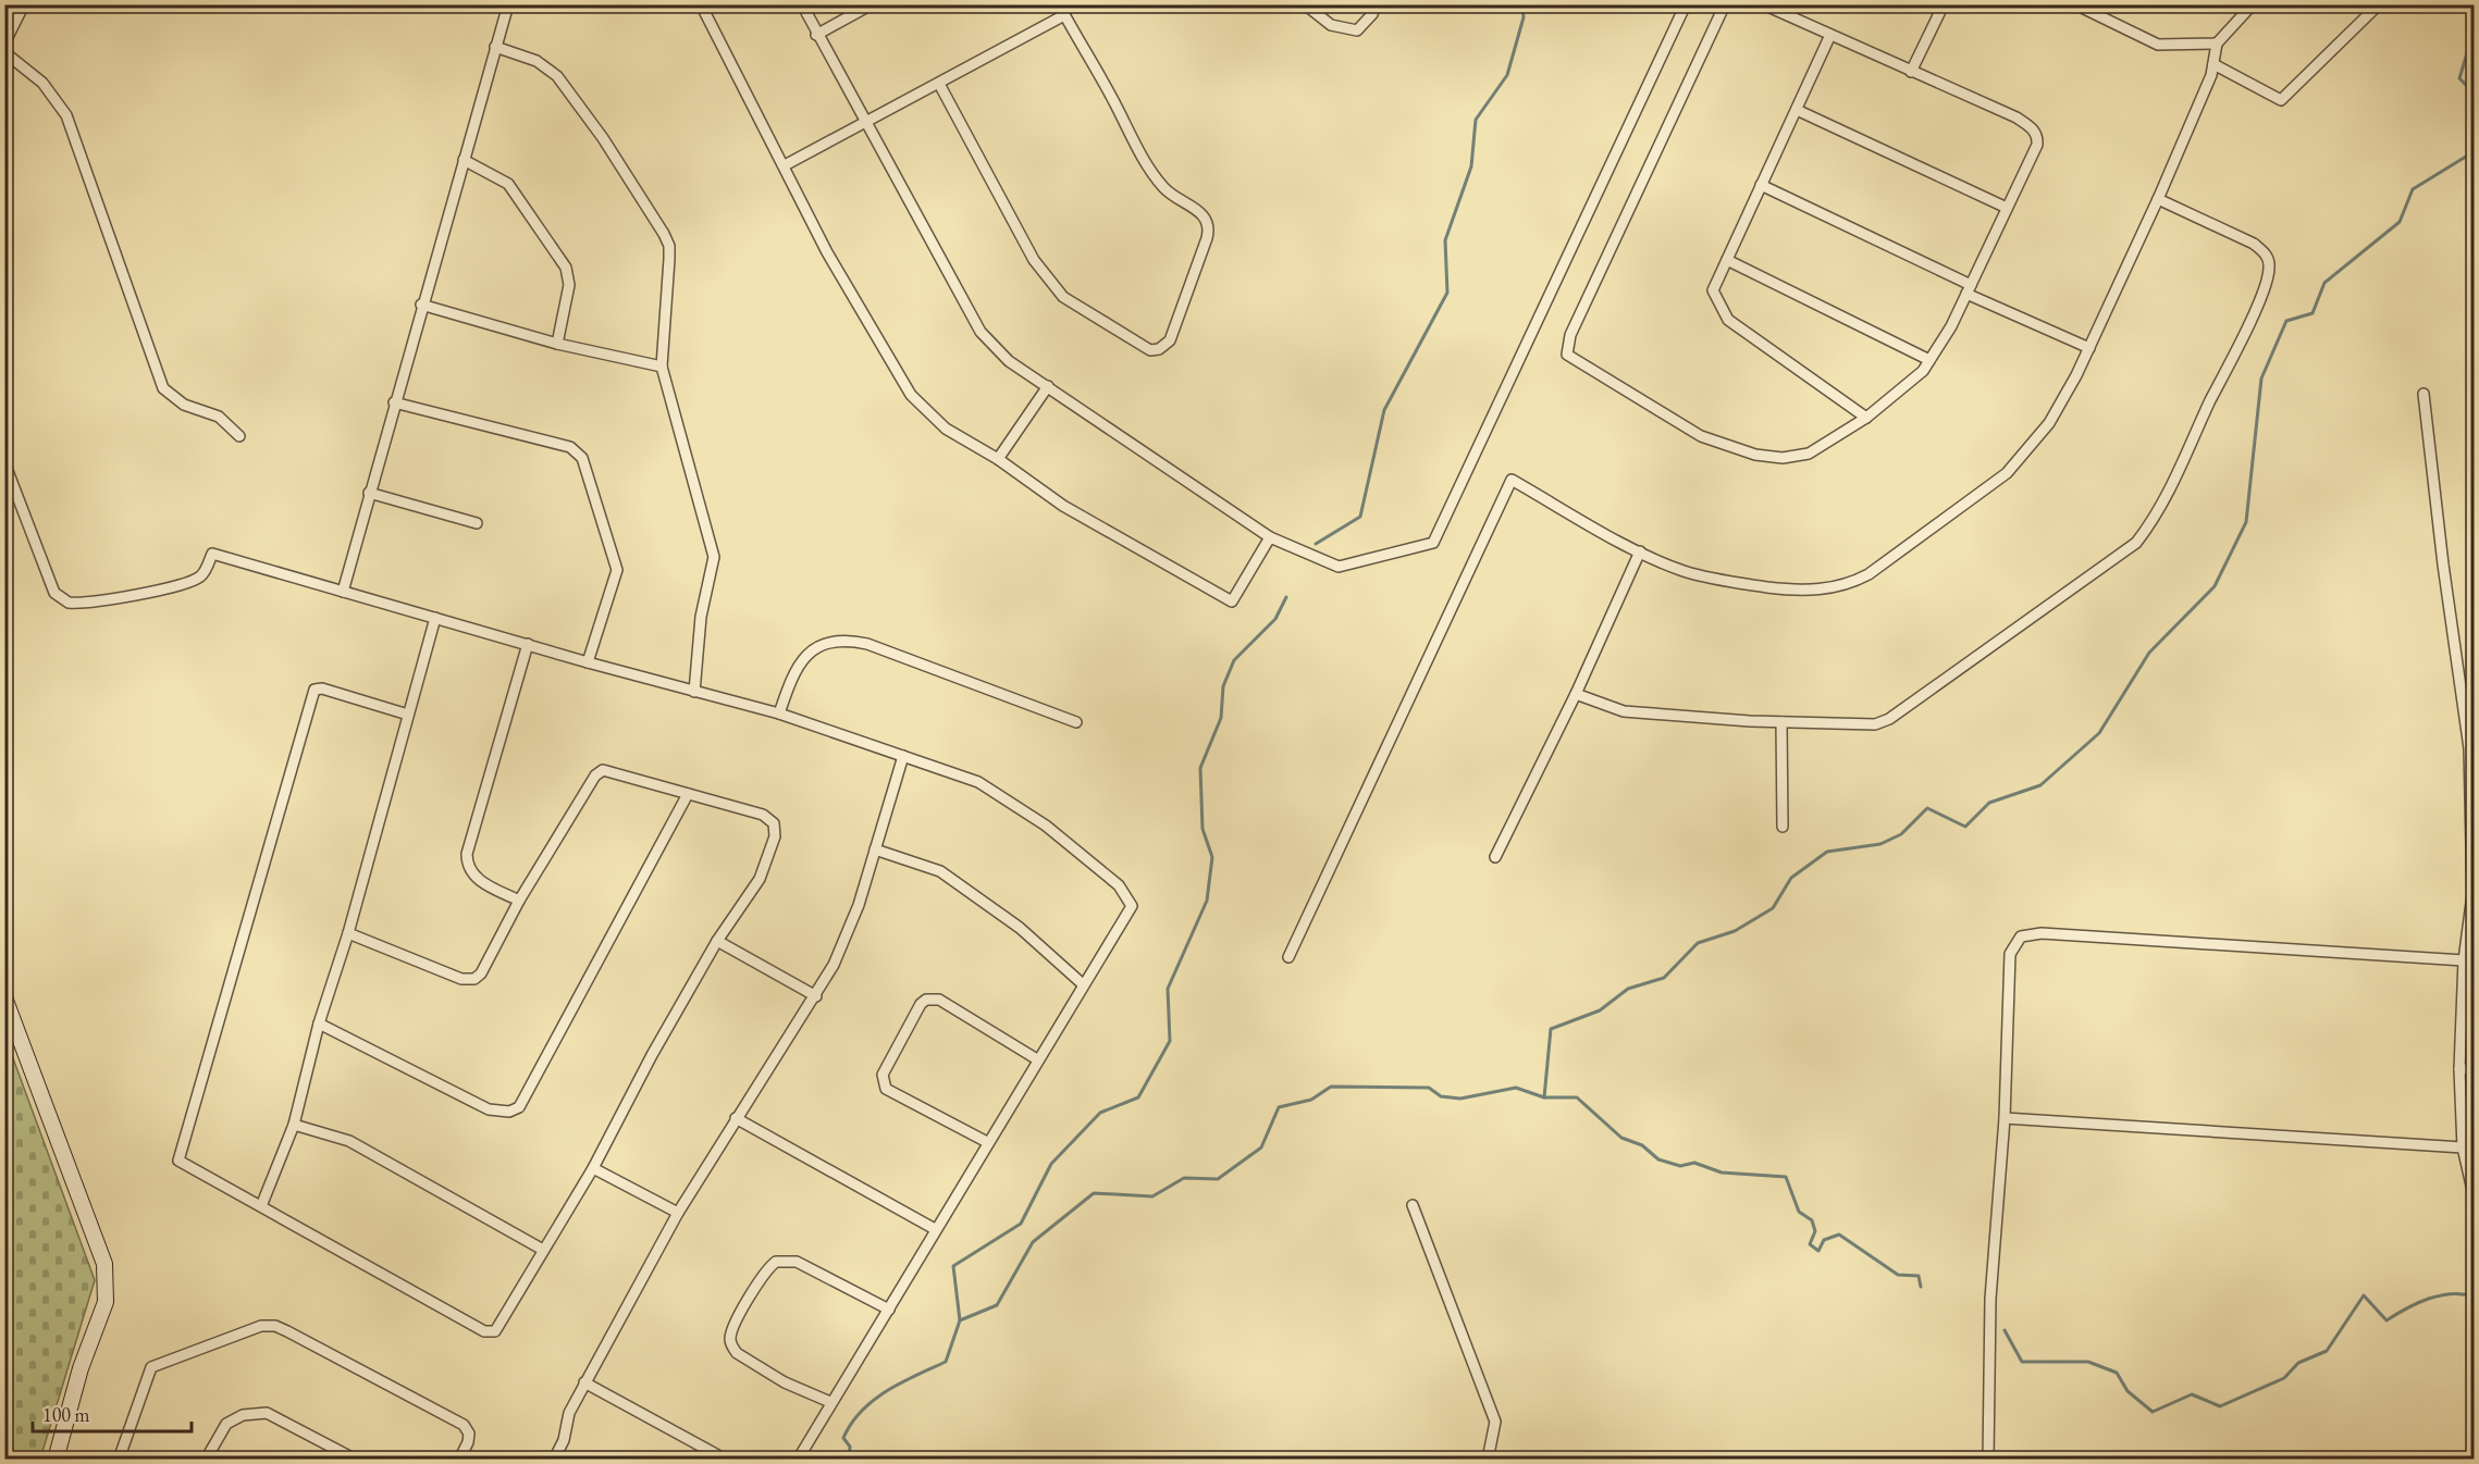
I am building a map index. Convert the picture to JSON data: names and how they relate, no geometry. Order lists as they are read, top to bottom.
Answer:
{
  "scale_bar": "100 m"
}
